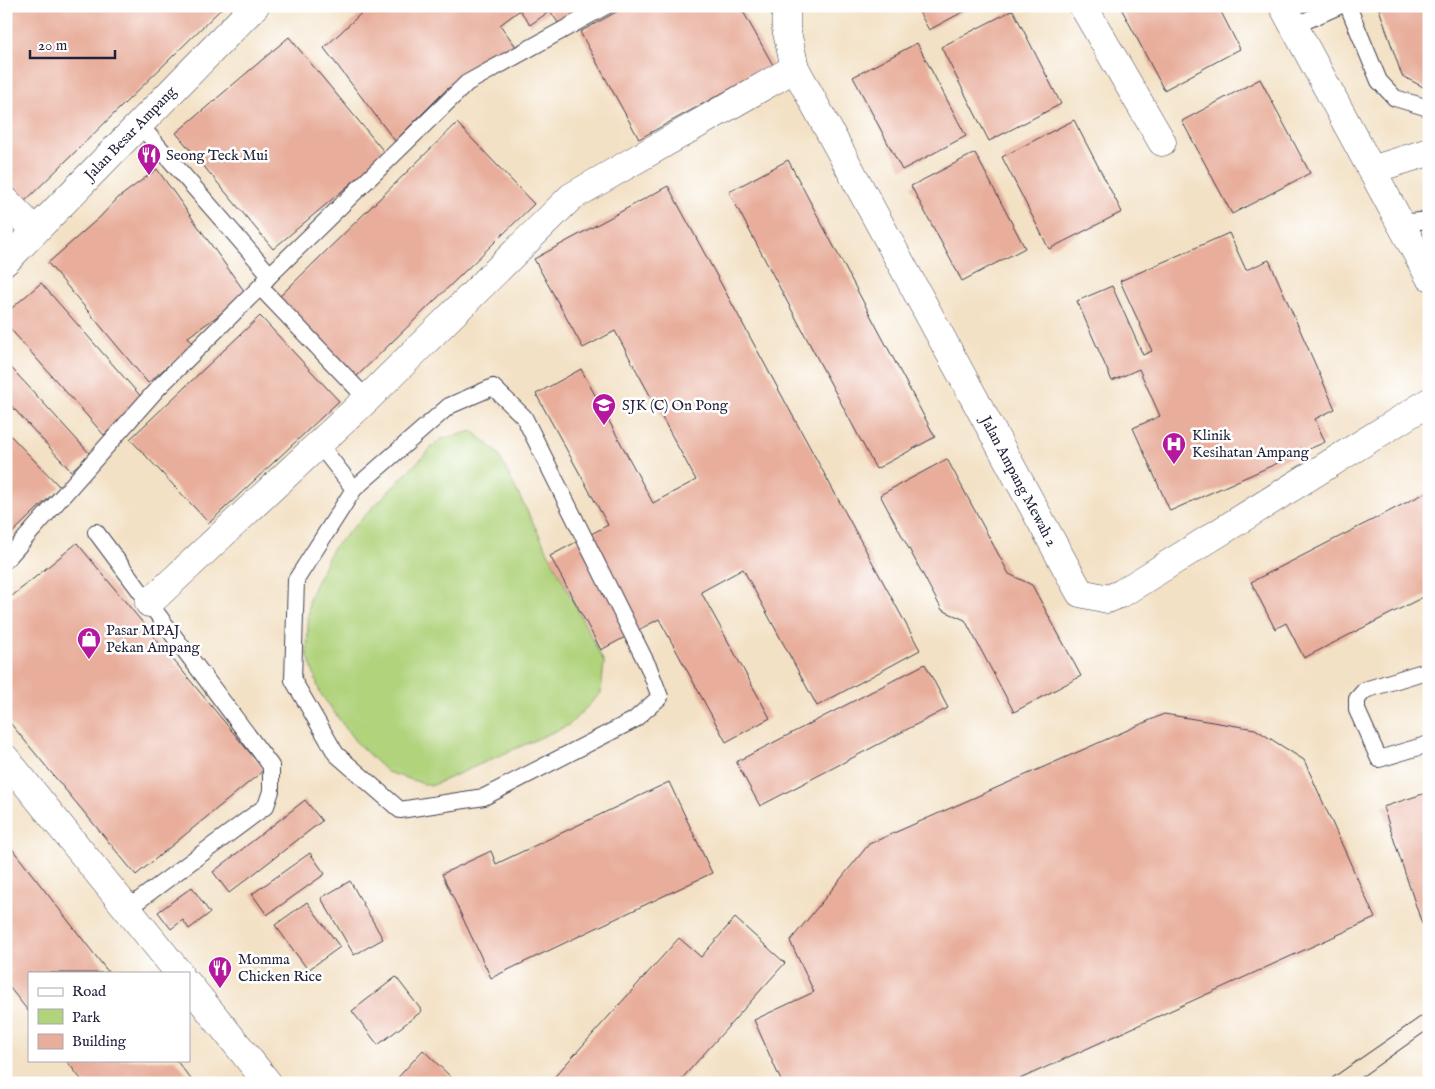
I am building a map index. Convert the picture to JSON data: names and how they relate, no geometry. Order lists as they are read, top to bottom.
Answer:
{
  "streets": {
    "street": ["Jalan Besar Ampang", "Jalan Ampang Mewah 2"]
  },
  "places": {
    "restaurant": ["Seong Teck Mui", "Momma Chicken Rice"],
    "school or university": ["SJK (C) On Pong"],
    "hospital": ["Klinik Kesihatan Ampang"],
    "shop": ["Pasar MPAJ Pekan Ampang"]
  },
  "legend": ["Road", "Park", "Building"],
  "scale_bar": "20 m"
}
